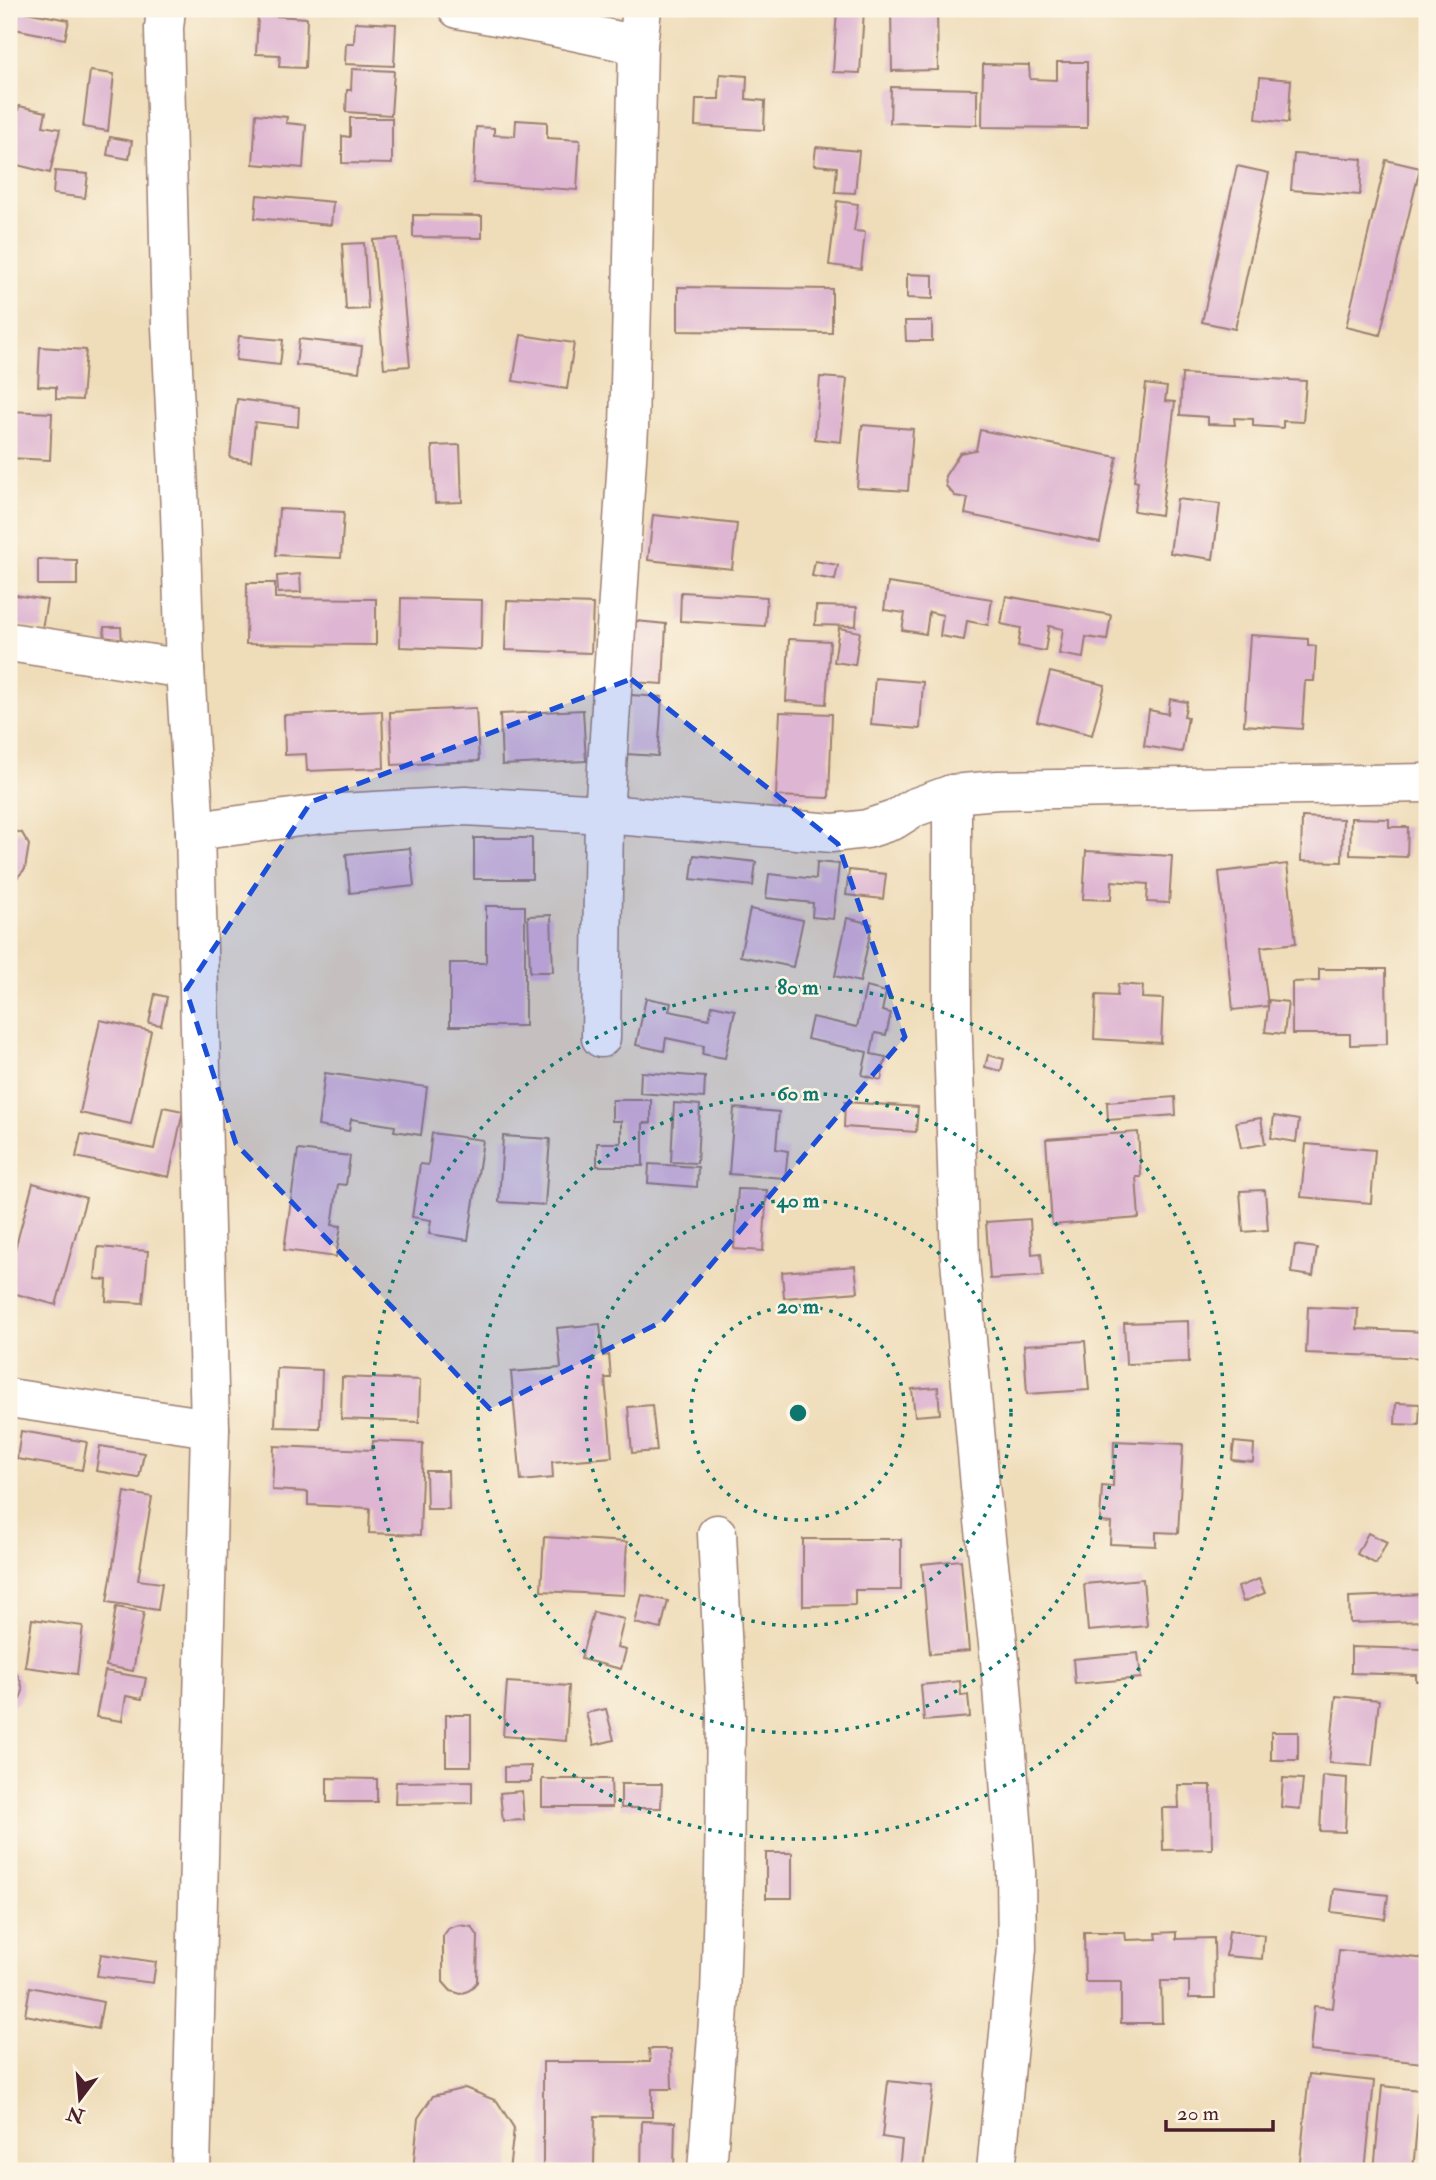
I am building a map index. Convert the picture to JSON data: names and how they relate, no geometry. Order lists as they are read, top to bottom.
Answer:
{
  "scale_bar": "20 m",
  "north": "bottom",
  "rings": [
    "80 m",
    "60 m",
    "40 m",
    "20 m"
  ]
}
